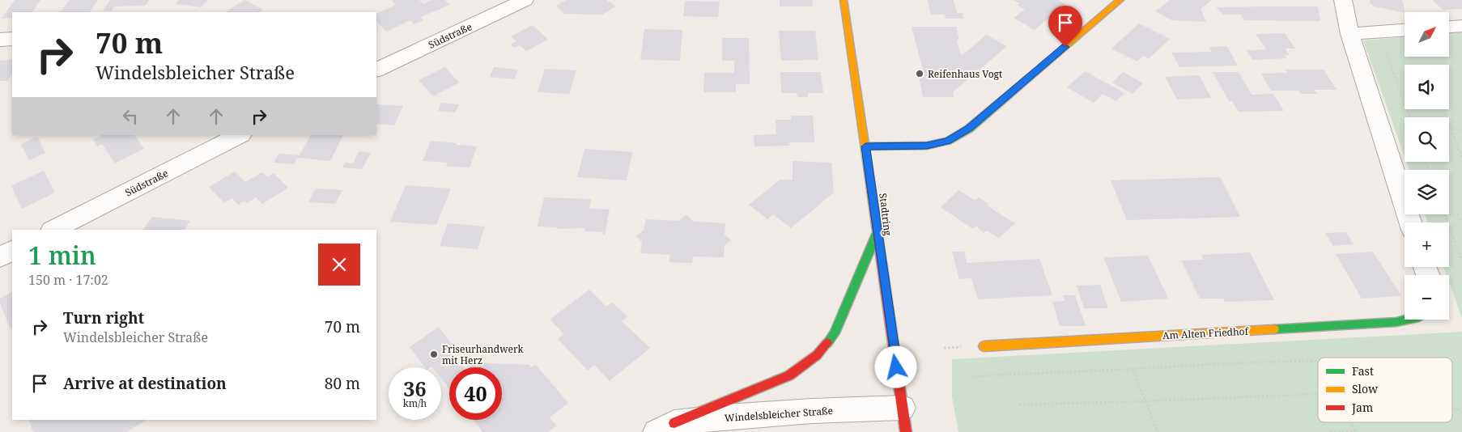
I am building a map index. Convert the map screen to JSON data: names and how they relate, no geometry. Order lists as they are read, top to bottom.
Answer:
{
  "streets": {
    "street": [
      "Südstraße",
      "Stadtring",
      "Am Alten Friedhof",
      "Windelsbleicher Straße"
    ]
  },
  "crossings": [
    ["Stadtring", "Windelsbleicher Straße"]
  ],
  "places": ["Reifenhaus Vogt", "Friseurhandwerk mit Herz"],
  "legend": ["Fast", "Slow", "Jam"],
  "north": "top right",
  "page": {
    "map_buttons": ["+", "−"],
    "turn": ["70 m", "Windelsbleicher Straße"],
    "heading": ["1 min", "150 m · 17:02"],
    "list": [
      {
        "name": "Turn right",
        "note": "Windelsbleicher Straße",
        "value": "70 m"
      },
      {
        "name": "Arrive at destination",
        "value": "80 m"
      }
    ],
    "speed": "36 km/h",
    "limit": "40"
  }
}
